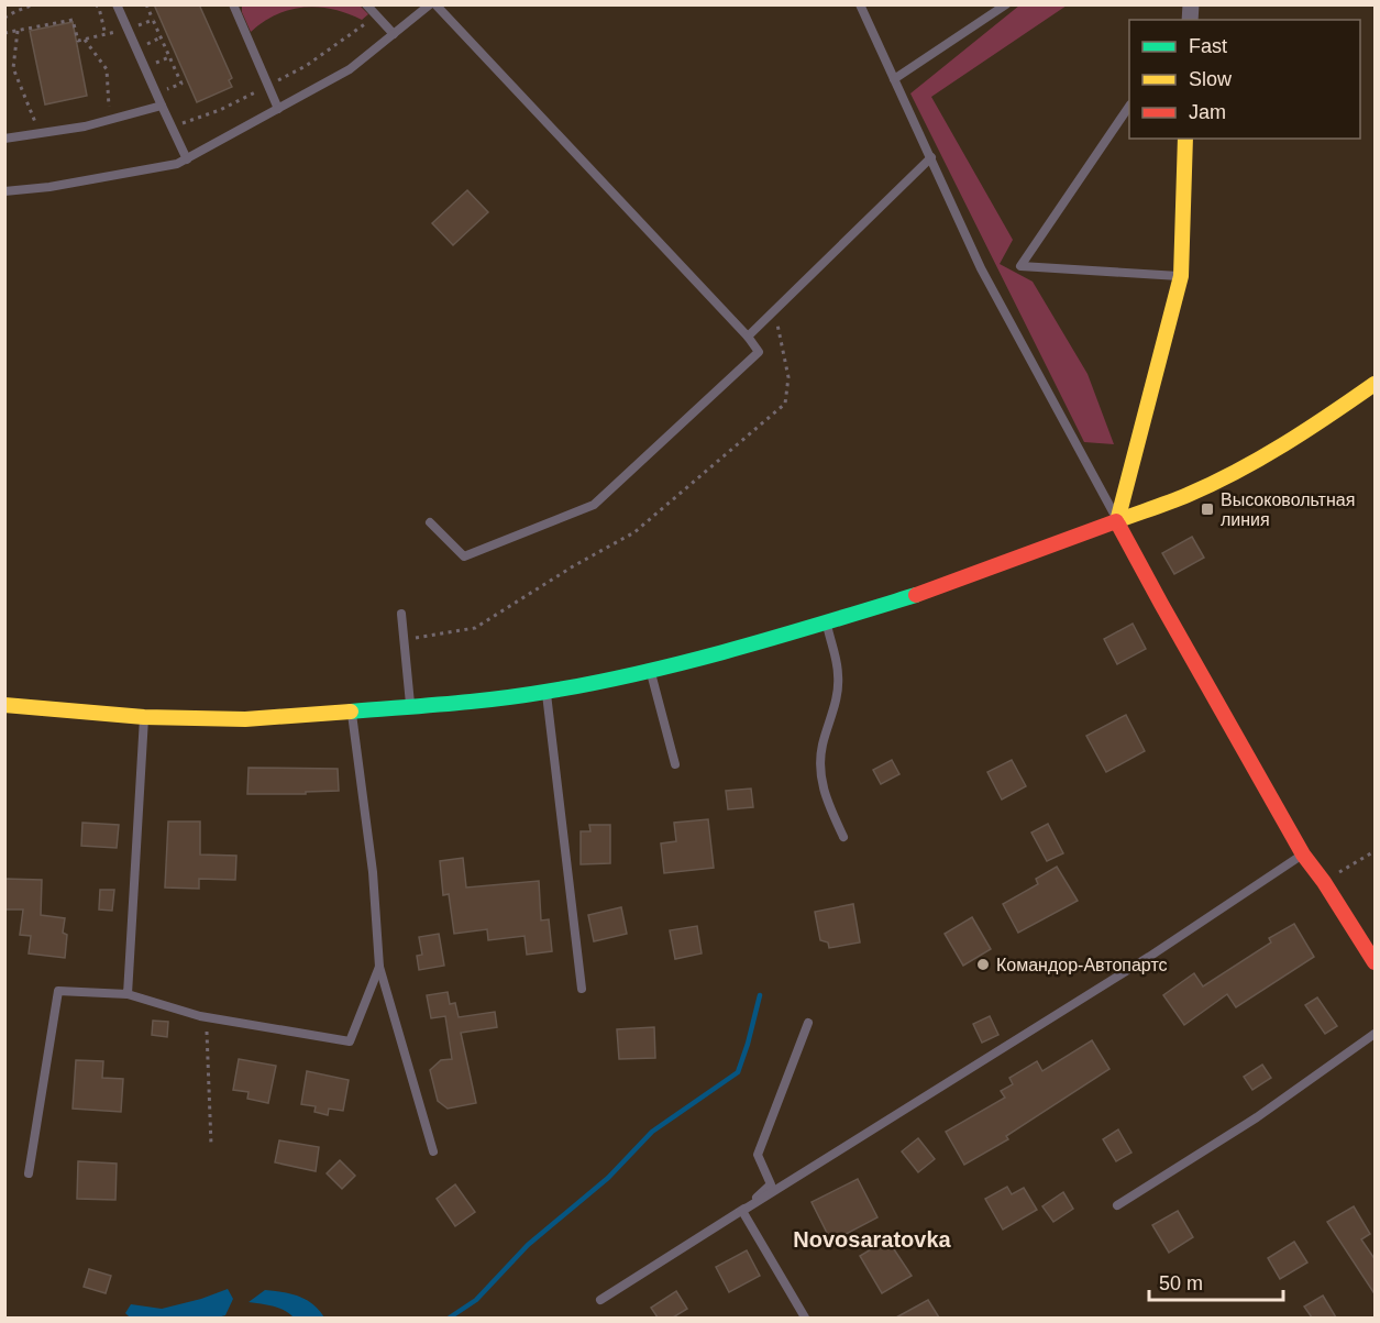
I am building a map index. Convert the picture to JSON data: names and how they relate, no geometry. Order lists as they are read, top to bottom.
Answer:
{
  "districts": ["Novosaratovka"],
  "places": {
    "transit": ["Высоковольтная линия"],
    "other": ["Командор-Автопартс"]
  },
  "legend": ["Fast", "Slow", "Jam"],
  "scale_bar": "50 m"
}
